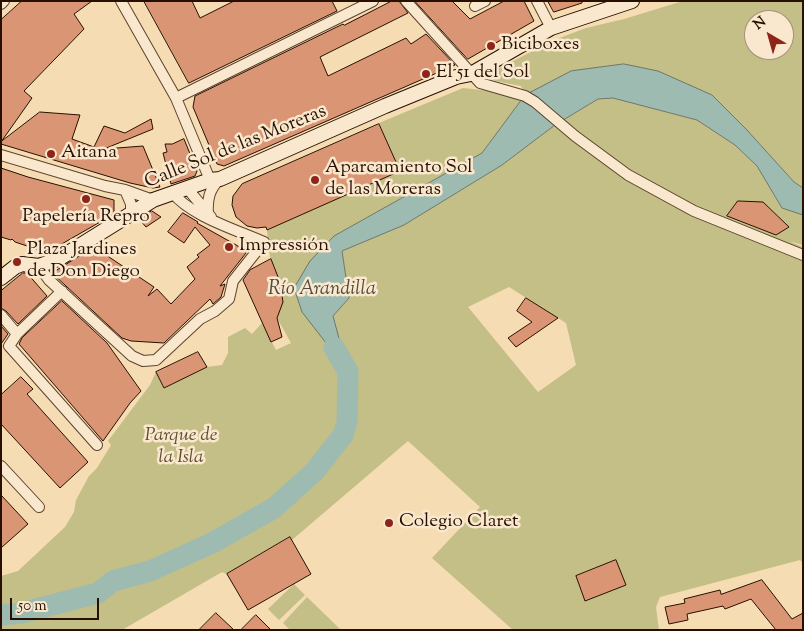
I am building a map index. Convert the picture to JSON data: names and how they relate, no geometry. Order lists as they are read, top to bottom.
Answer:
{
  "streets": {
    "street": ["Calle Sol de las Moreras"]
  },
  "water": ["Río Arandilla"],
  "parks": ["Parque de la Isla"],
  "places": [
    "Biciboxes",
    "El 51 del Sol",
    "Aitana",
    "Aparcamiento Sol de las Moreras",
    "Papelería Repro",
    "Impressión",
    "Plaza Jardines de Don Diego",
    "Colegio Claret"
  ],
  "scale_bar": "50 m",
  "north": "top left"
}
